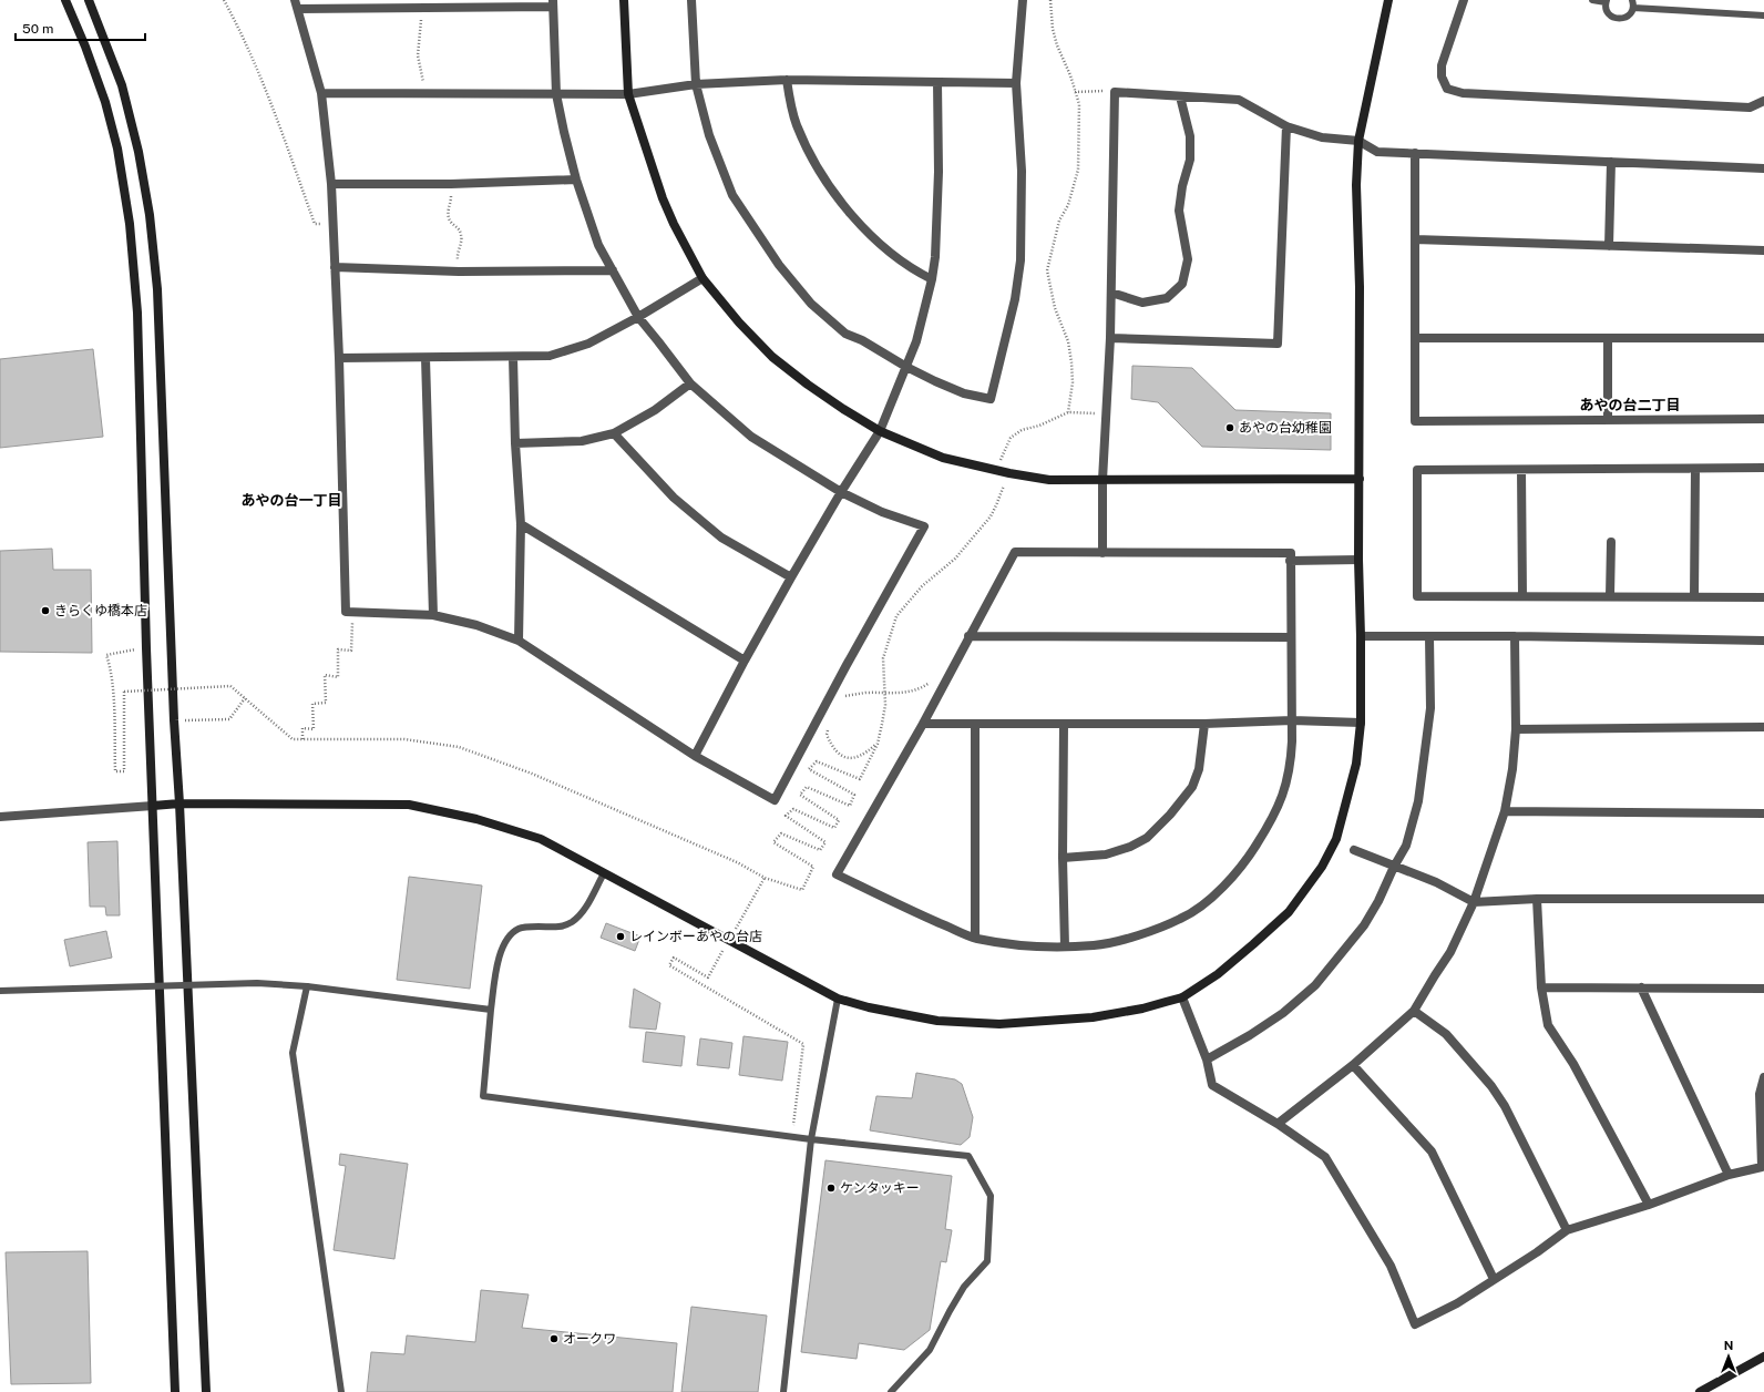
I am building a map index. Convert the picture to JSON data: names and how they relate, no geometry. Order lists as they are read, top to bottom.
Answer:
{
  "districts": ["あやの台二丁目", "あやの台一丁目"],
  "places": [
    "あやの台幼稚園",
    "きらくゆ橋本店",
    "レインボーあやの台店",
    "ケンタッキー",
    "オークワ"
  ],
  "scale_bar": "50 m",
  "north": "top"
}
